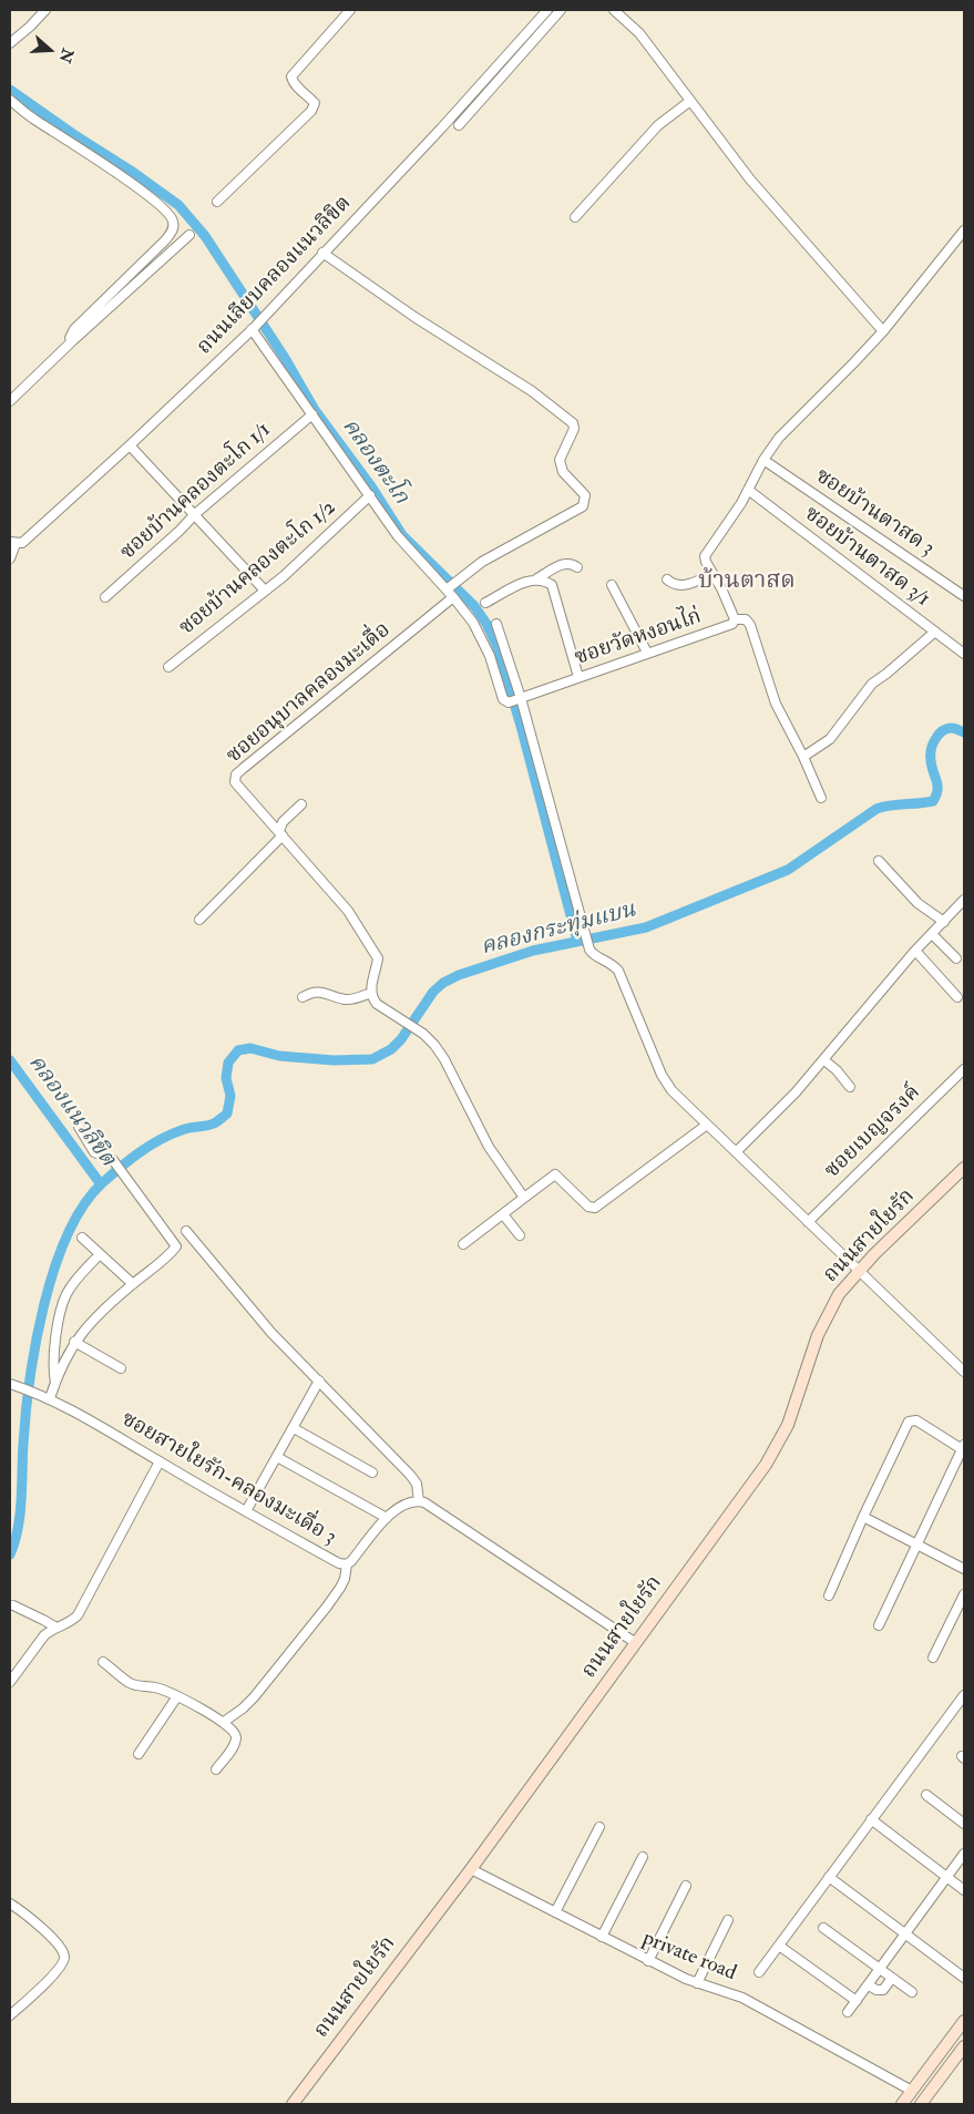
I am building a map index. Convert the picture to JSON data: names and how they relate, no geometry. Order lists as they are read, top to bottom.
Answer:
{
  "streets": {
    "street": [
      "ถนนเลียบคลองแนวลิขิต",
      "ซอยบ้านคลองตะโก 1/1",
      "ซอยบ้านตาสด 3",
      "ซอยบ้านตาสด 3/1",
      "ซอยบ้านคลองตะโก 1/2",
      "ซอยวัดหงอนไก่",
      "ซอยอนุบาลคลองมะเดื่อ",
      "ซอยเบญจรงค์",
      "ถนนสายใยรัก",
      "ซอยสายใยรัก-คลองมะเดื่อ 3",
      "private road"
    ]
  },
  "crossings": [
    ["ซอยบ้านตาสด 3", "ซอยวัดหงอนไก่"],
    ["ซอยบ้านตาสด 3/1", "ซอยวัดหงอนไก่"],
    ["ซอยวัดหงอนไก่", "ซอยอนุบาลคลองมะเดื่อ"],
    ["ถนนสายใยรัก", "private road"]
  ],
  "districts": ["บ้านตาสด"],
  "water": ["คลองตะโก", "คลองกระทุ่มแบน", "คลองแนวลิขิต"],
  "north": "right"
}
